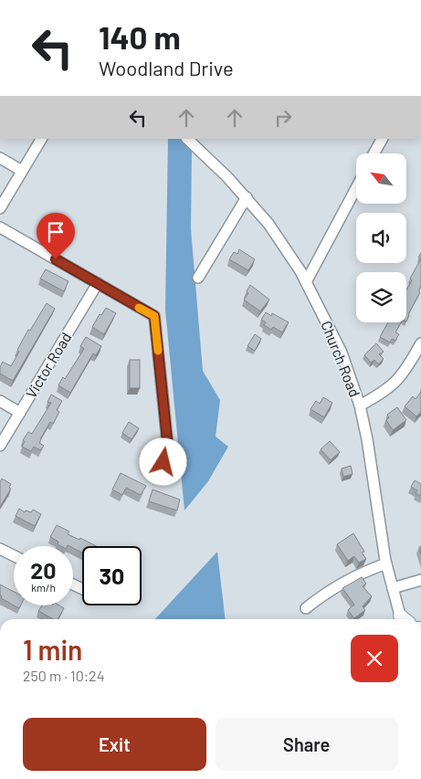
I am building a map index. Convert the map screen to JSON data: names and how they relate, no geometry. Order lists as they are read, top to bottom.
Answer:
{
  "streets": {
    "street": ["Church Road", "Victor Road"]
  },
  "north": "top left",
  "page": {
    "turn": ["140 m", "Woodland Drive"],
    "speed": "20 km/h",
    "limit": "30",
    "heading": ["1 min", "250 m · 10:24"],
    "buttons": ["Exit", "Share"]
  }
}
